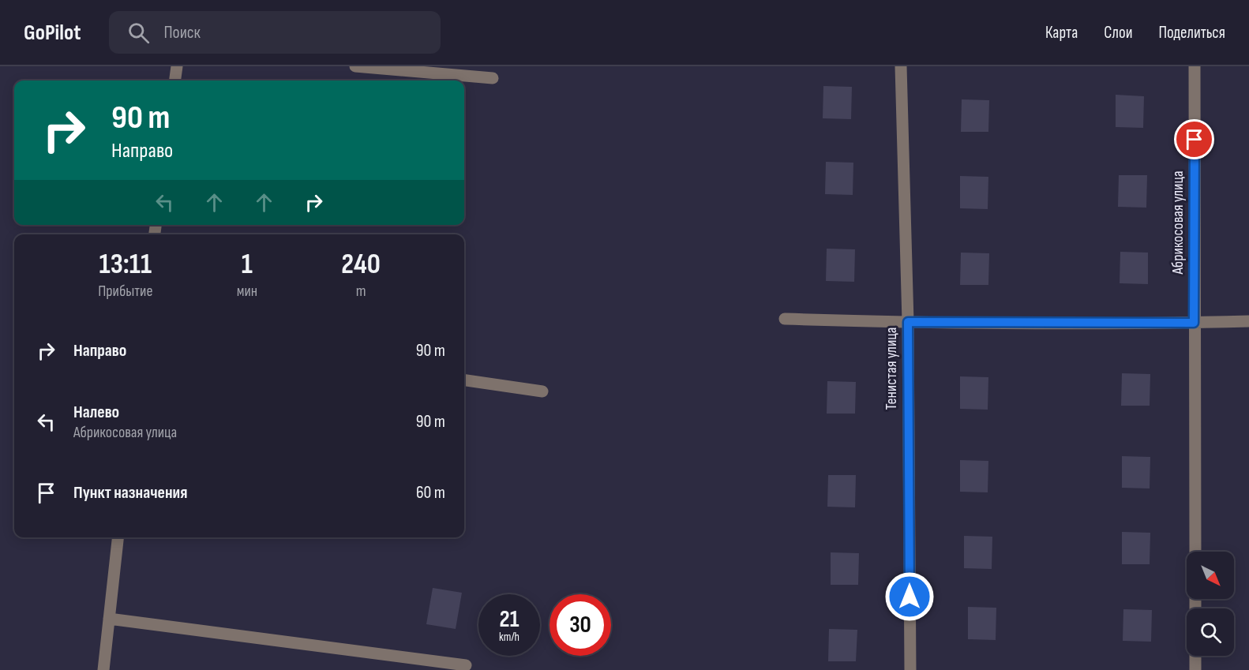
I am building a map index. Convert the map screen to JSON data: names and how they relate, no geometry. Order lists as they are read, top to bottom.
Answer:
{
  "streets": {
    "street": ["Абрикосовая улица", "Тенистая улица"]
  },
  "north": "bottom right",
  "page": {
    "header": "GoPilot",
    "search": "Поиск",
    "nav": ["Карта", "Слои", "Поделиться"],
    "turn": ["90 m", "Направо"],
    "eta": [
      "13:11",
      "Прибытие",
      "1",
      "мин",
      "240",
      "m"
    ],
    "list": [
      {
        "name": "Направо",
        "value": "90 m"
      },
      {
        "name": "Налево",
        "note": "Абрикосовая улица",
        "value": "90 m"
      },
      {
        "name": "Пункт назначения",
        "value": "60 m"
      }
    ],
    "speed": "21 km/h",
    "limit": "30"
  }
}
